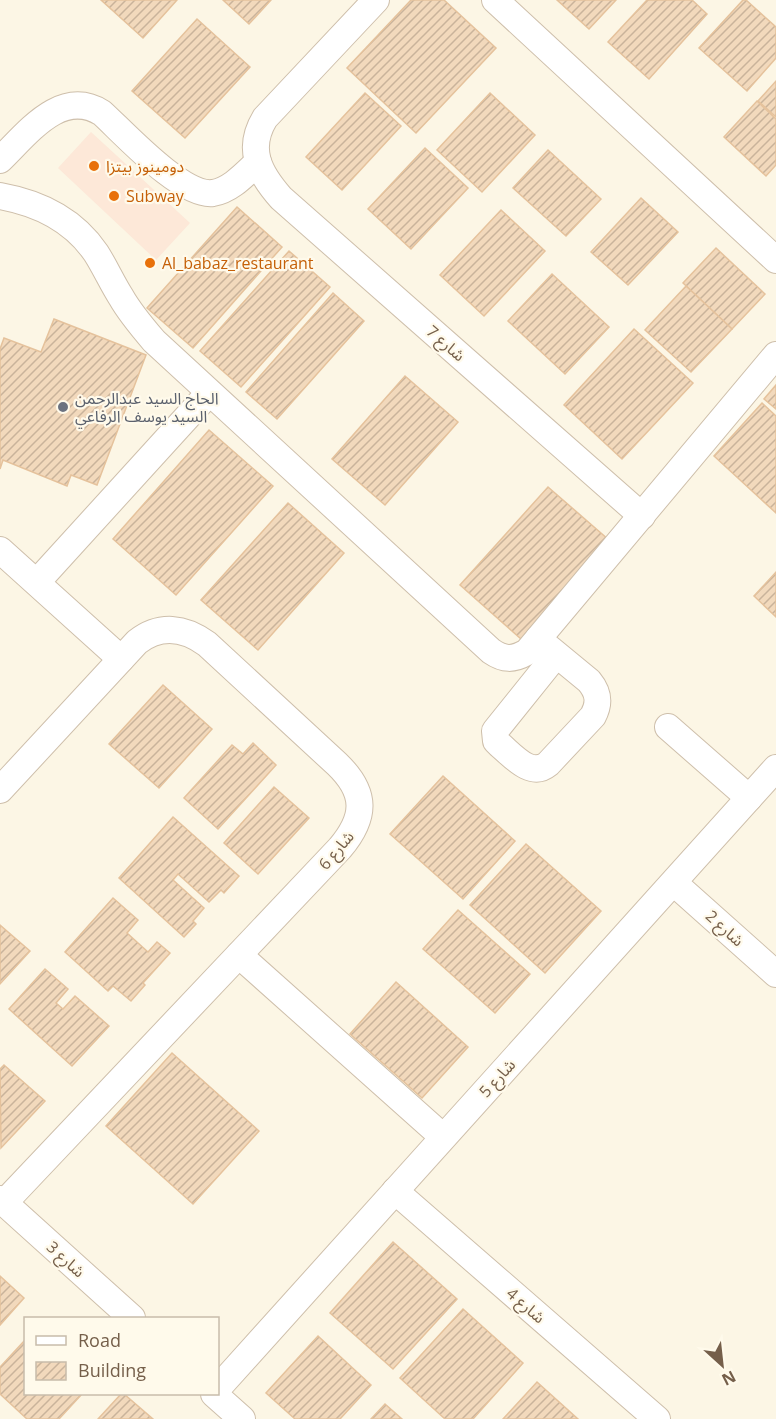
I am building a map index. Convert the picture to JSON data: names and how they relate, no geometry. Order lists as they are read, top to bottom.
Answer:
{
  "streets": {
    "street": [
      "شارع 7",
      "شارع 6",
      "شارع 2",
      "شارع 5",
      "شارع 3",
      "شارع 4"
    ]
  },
  "crossings": [
    ["شارع 6", "شارع 3"],
    ["شارع 2", "شارع 5"],
    ["شارع 5", "شارع 4"]
  ],
  "places": [
    "دومينوز بيتزا",
    "Subway",
    "Al_babaz_restaurant",
    "الحاج السيد عبدالرحمن السيد يوسف الرفاعي"
  ],
  "legend": ["Road", "Building"],
  "north": "bottom right"
}
